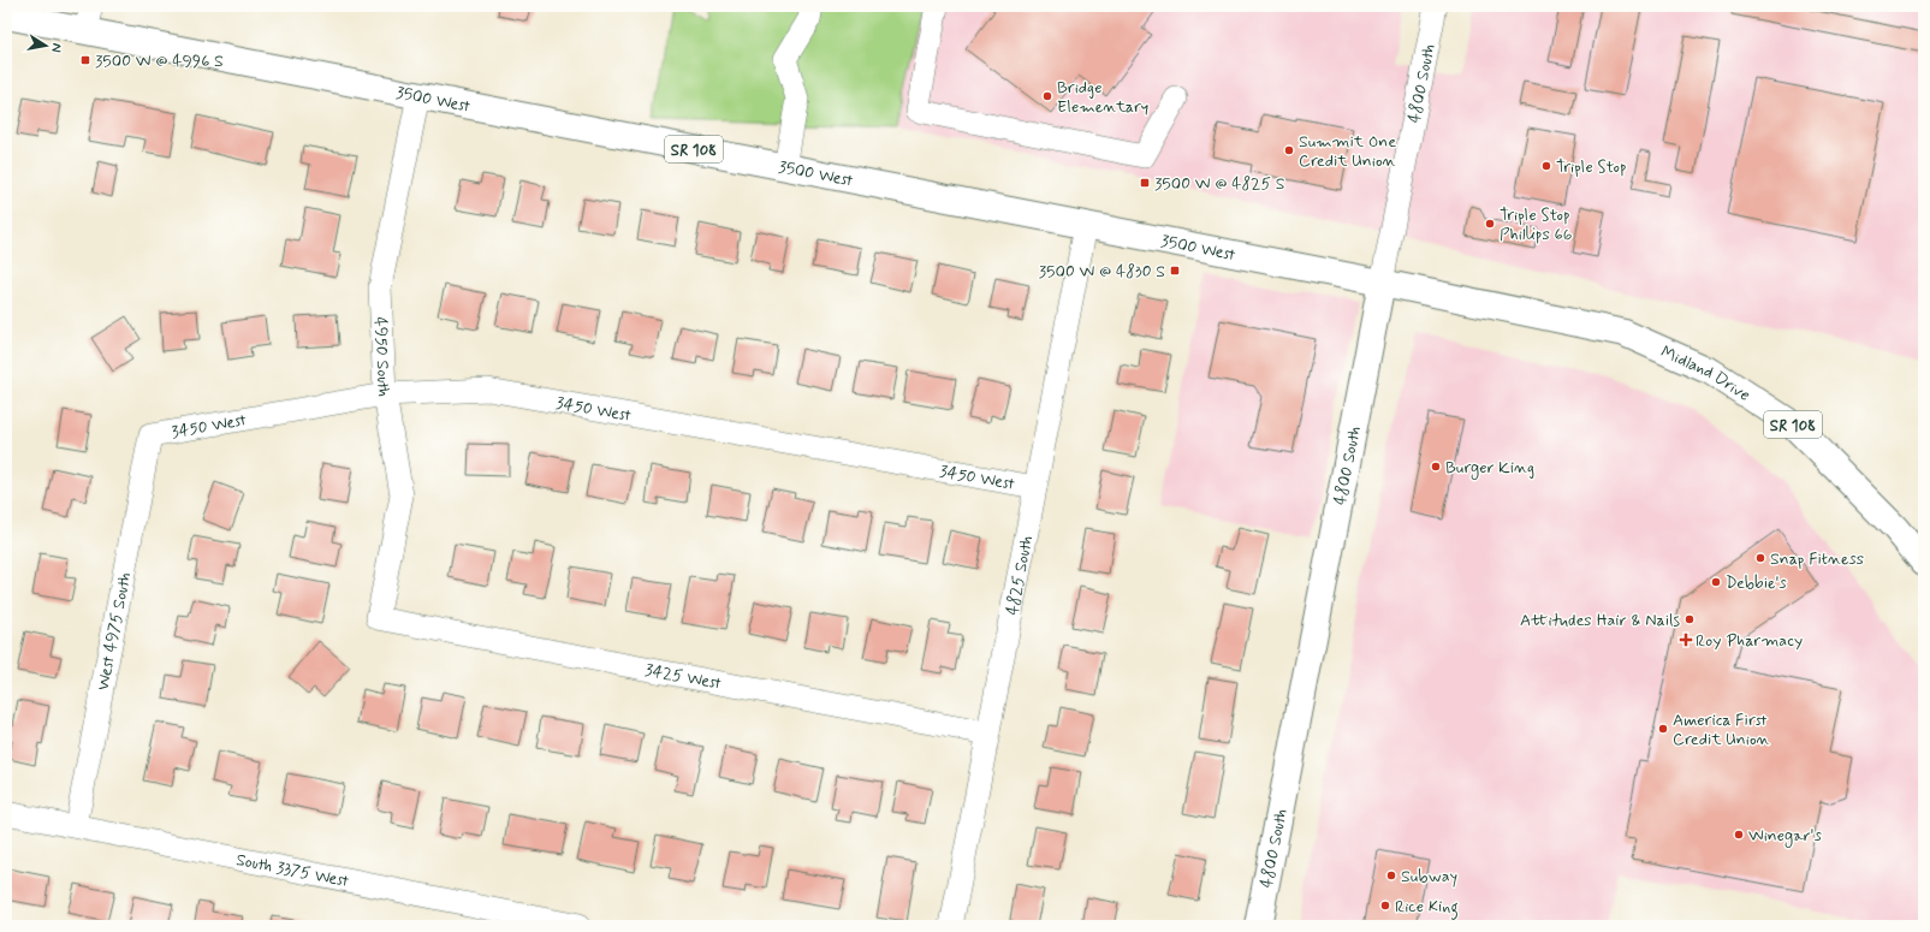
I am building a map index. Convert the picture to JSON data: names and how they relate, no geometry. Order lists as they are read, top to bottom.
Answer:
{
  "streets": {
    "main road": [
      "4800 South",
      "3500 West",
      "SR 108",
      "Midland Drive"
    ],
    "street": [
      "4950 South",
      "3450 West",
      "4825 South",
      "West 4975 South",
      "3425 West",
      "South 3375 West"
    ]
  },
  "crossings": [
    ["4800 South", "3500 West"],
    ["3500 West", "4950 South"],
    ["3500 West", "Midland Drive"],
    ["3500 West", "4825 South"],
    ["4950 South", "3450 West"],
    ["4950 South", "3425 West"],
    ["3450 West", "4825 South"],
    ["3450 West", "West 4975 South"],
    ["4825 South", "3425 West"],
    ["West 4975 South", "South 3375 West"]
  ],
  "places": {
    "transit": ["3500 W @ 4996 S", "3500 W @ 4825 S", "3500 W @ 4830 S"],
    "other": [
      "Bridge Elementary",
      "Summit One Credit Union",
      "Triple Stop",
      "Triple Stop Phillips 66",
      "Burger King",
      "Snap Fitness",
      "Debbie's",
      "Attitudes Hair & Nails",
      "America First Credit Union",
      "Winegar's",
      "Subway",
      "Rice King"
    ],
    "health": ["Roy Pharmacy"]
  },
  "north": "right"
}
